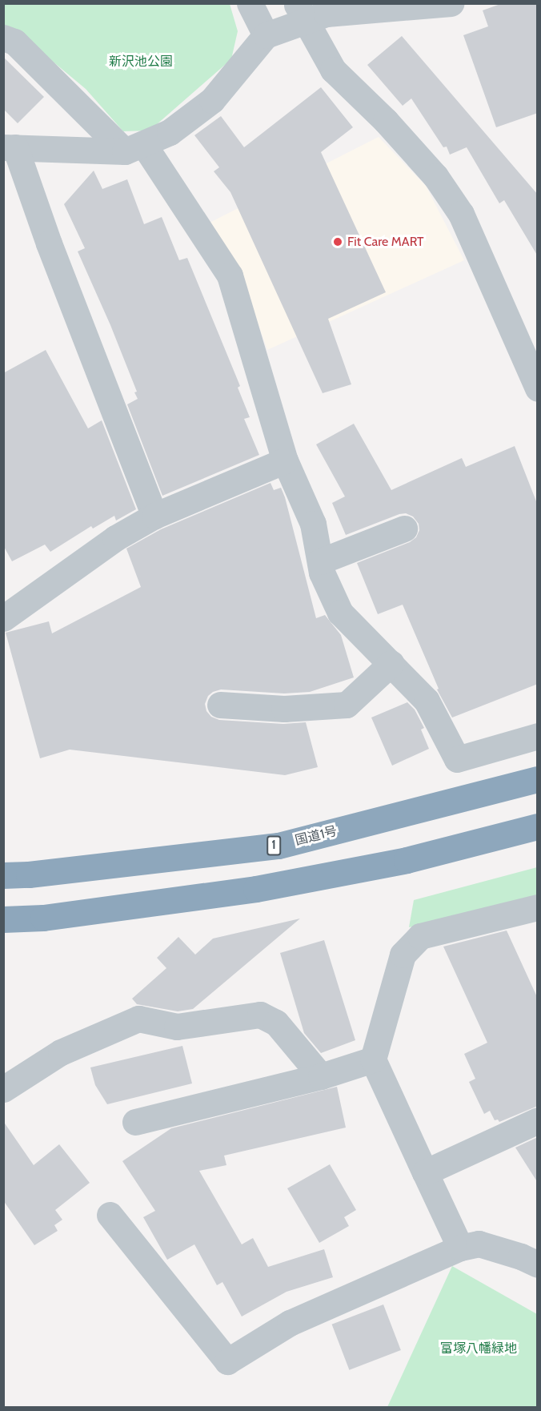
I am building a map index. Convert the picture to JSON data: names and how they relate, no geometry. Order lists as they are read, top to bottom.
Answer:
{
  "streets": {
    "highway": ["国道1号", "1"]
  },
  "parks": ["新沢池公園", "富塚八幡緑地"],
  "places": ["Fit Care MART"]
}
